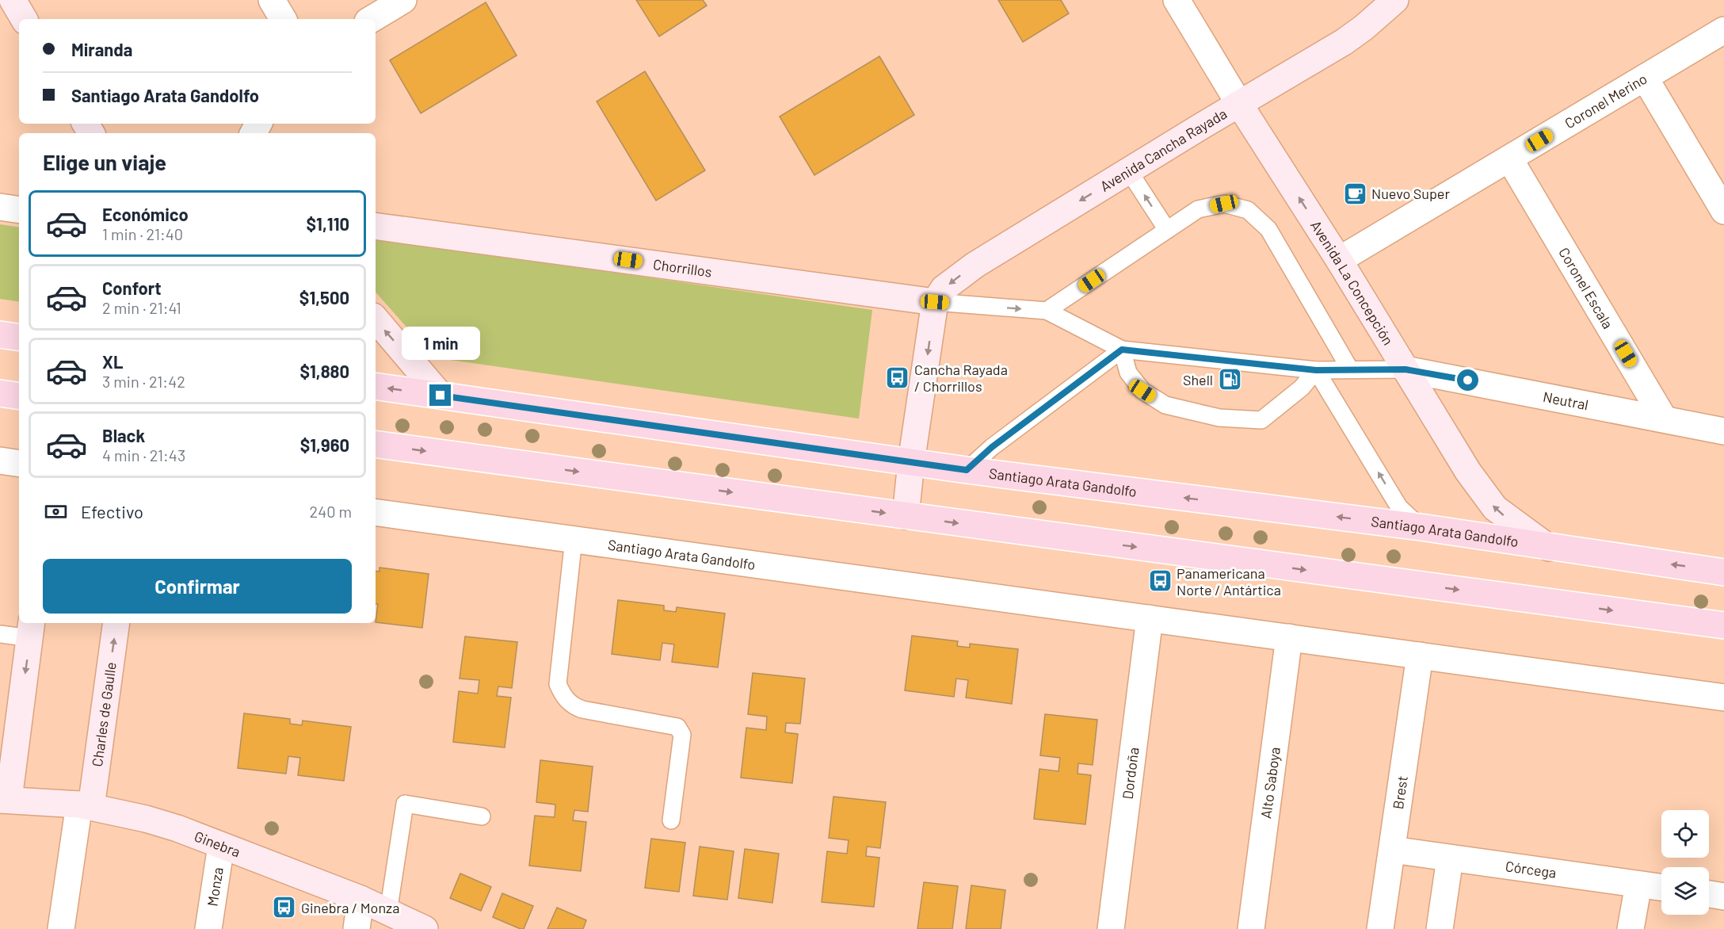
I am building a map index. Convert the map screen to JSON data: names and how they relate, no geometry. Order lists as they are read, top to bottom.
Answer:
{
  "streets": {
    "main road": ["Santiago Arata Gandolfo"],
    "street": [
      "Coronel Merino",
      "Avenida Cancha Rayada",
      "Chorrillos",
      "Avenida La Concepción",
      "Coronel Escala",
      "Neutral",
      "Charles de Gaulle",
      "Dordoña",
      "Alto Saboya",
      "Brest",
      "Ginebra",
      "Córcega",
      "Monza"
    ]
  },
  "crossings": [
    ["Coronel Merino", "Avenida La Concepción"],
    ["Coronel Merino", "Coronel Escala"],
    ["Avenida Cancha Rayada", "Chorrillos"],
    ["Avenida Cancha Rayada", "Avenida La Concepción"],
    ["Avenida La Concepción", "Neutral"],
    ["Avenida La Concepción", "Santiago Arata Gandolfo"],
    ["Coronel Escala", "Neutral"],
    ["Santiago Arata Gandolfo", "Dordoña"],
    ["Santiago Arata Gandolfo", "Alto Saboya"],
    ["Santiago Arata Gandolfo", "Brest"],
    ["Charles de Gaulle", "Ginebra"],
    ["Brest", "Córcega"],
    ["Ginebra", "Monza"]
  ],
  "one_way": ["Avenida Cancha Rayada", "Avenida La Concepción"],
  "places": {
    "cafe": ["Nuevo Super"],
    "bus stop": ["Cancha Rayada / Chorrillos", "Panamericana Norte / Antártica", "Ginebra / Monza"],
    "fuel station": ["Shell"]
  },
  "page": {
    "banner": ["Miranda", "Santiago Arata Gandolfo"],
    "heading": "Elige un viaje",
    "list": [
      {
        "name": "Económico",
        "note": "1 min · 21:40",
        "value": "$1,110"
      },
      {
        "name": "Confort",
        "note": "2 min · 21:41",
        "value": "$1,500"
      },
      {
        "name": "XL",
        "note": "3 min · 21:42",
        "value": "$1,880"
      },
      {
        "name": "Black",
        "note": "4 min · 21:43",
        "value": "$1,960"
      }
    ],
    "bubble": "1 min",
    "pay": ["Efectivo", "240 m"],
    "buttons": "Confirmar"
  }
}
